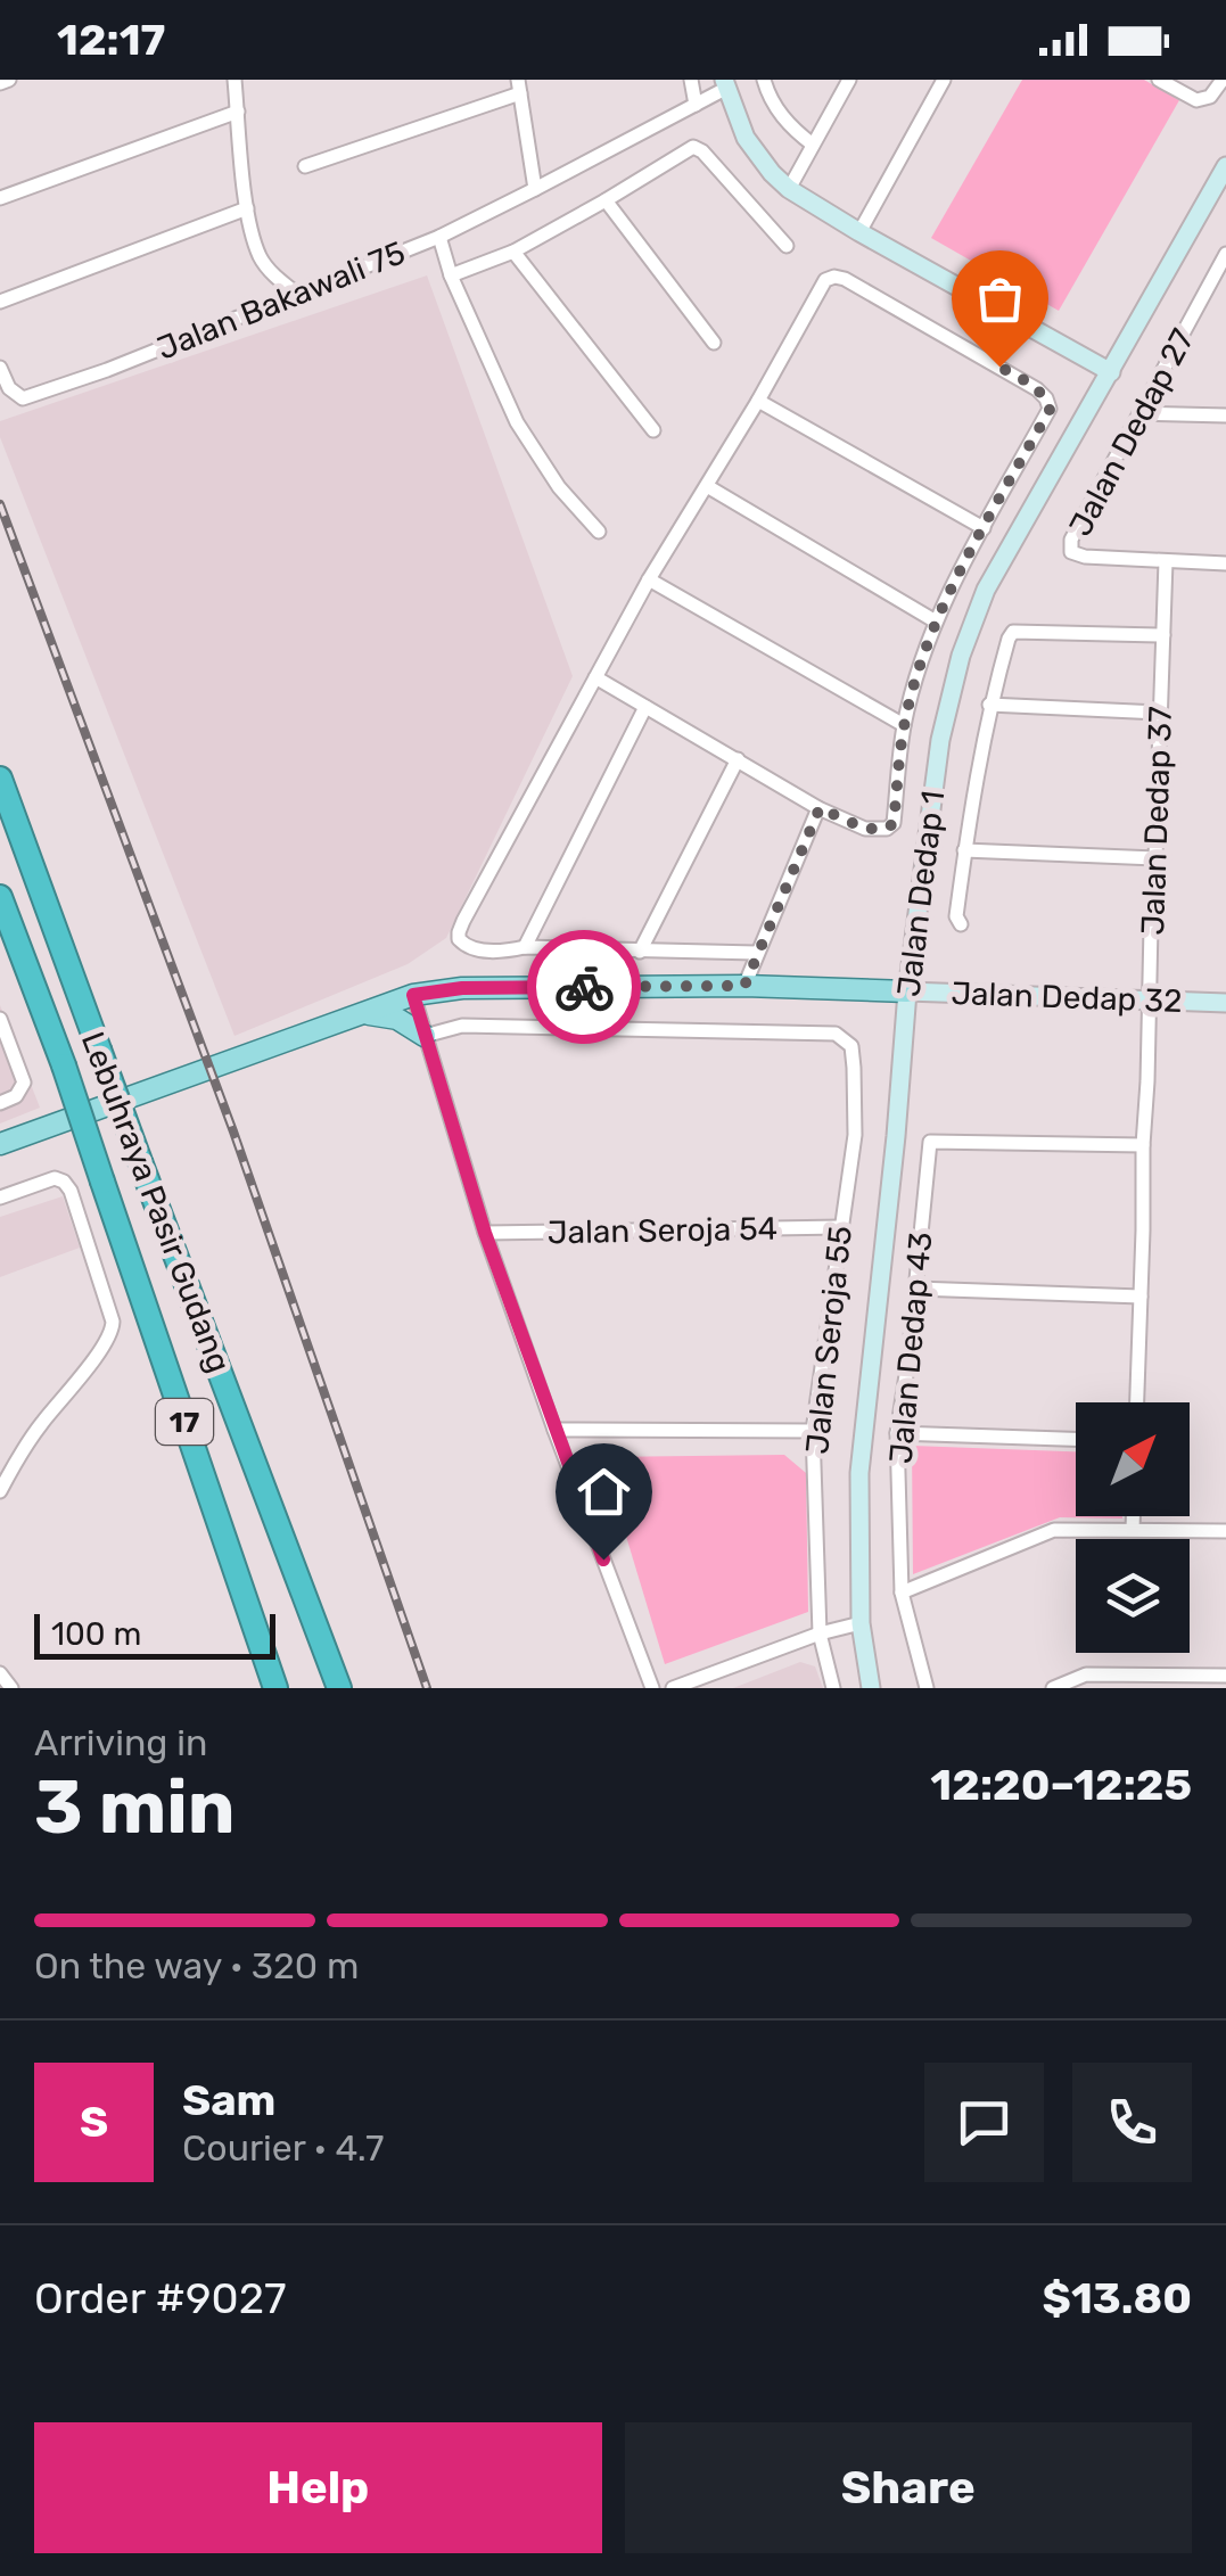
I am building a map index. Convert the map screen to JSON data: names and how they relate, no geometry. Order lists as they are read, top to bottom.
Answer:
{
  "streets": {
    "highway": ["Lebuhraya Pasir Gudang", "17"],
    "main road": ["Jalan Dedap 1", "Jalan Dedap 32"],
    "street": [
      "Jalan Bakawali 75",
      "Jalan Dedap 27",
      "Jalan Dedap 37",
      "Jalan Seroja 54",
      "Jalan Seroja 55",
      "Jalan Dedap 43"
    ]
  },
  "crossings": [
    ["Jalan Dedap 27", "Jalan Dedap 37"],
    ["Jalan Dedap 37", "Jalan Dedap 32"],
    ["Jalan Dedap 37", "Jalan Dedap 43"],
    ["Jalan Dedap 1", "Jalan Dedap 32"],
    ["Jalan Seroja 54", "Jalan Seroja 55"]
  ],
  "scale_bar": "100 m",
  "north": "top right",
  "page": {
    "status": "12:17",
    "scale": "100 m",
    "heading": ["3 min", "Arriving in", "12:20–12:25"],
    "panel": [
      "Sam",
      "Courier · 4.7",
      "Order #9027",
      "$13.80"
    ],
    "bar": "On the way · 320 m",
    "round": "S",
    "buttons": ["Help", "Share"]
  }
}
